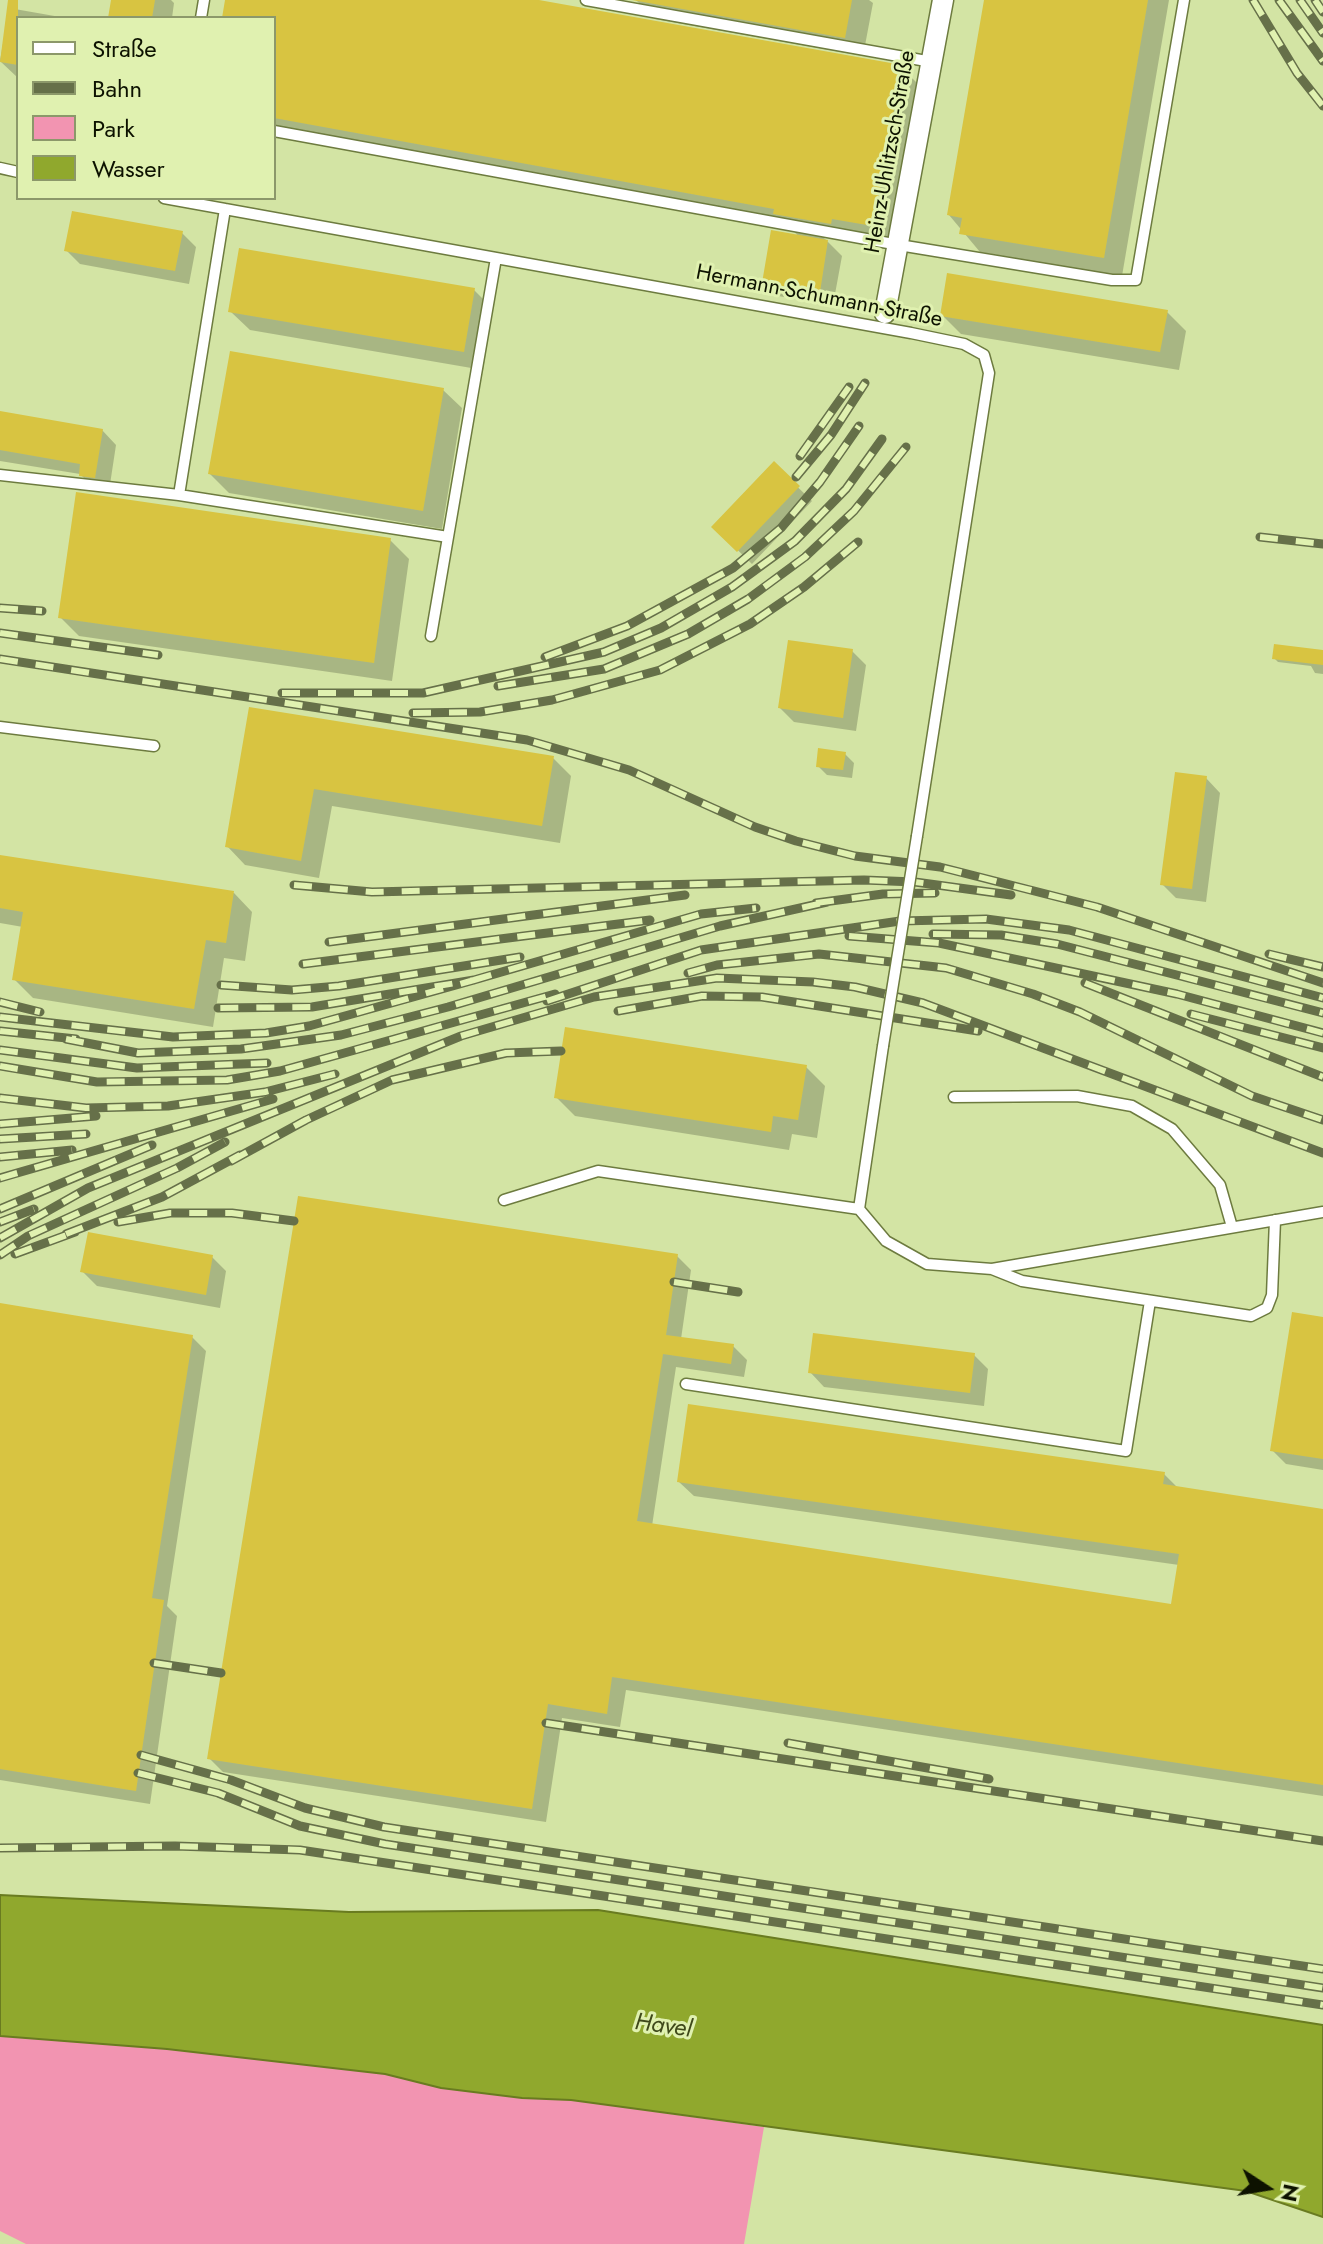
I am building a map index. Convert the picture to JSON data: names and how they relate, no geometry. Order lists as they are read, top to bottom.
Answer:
{
  "streets": {
    "street": ["Heinz-Uhlitzsch-Straße"],
    "lane": ["Hermann-Schumann-Straße"]
  },
  "water": ["Havel"],
  "legend": [
    "Straße",
    "Bahn",
    "Park",
    "Wasser"
  ],
  "north": "right"
}
